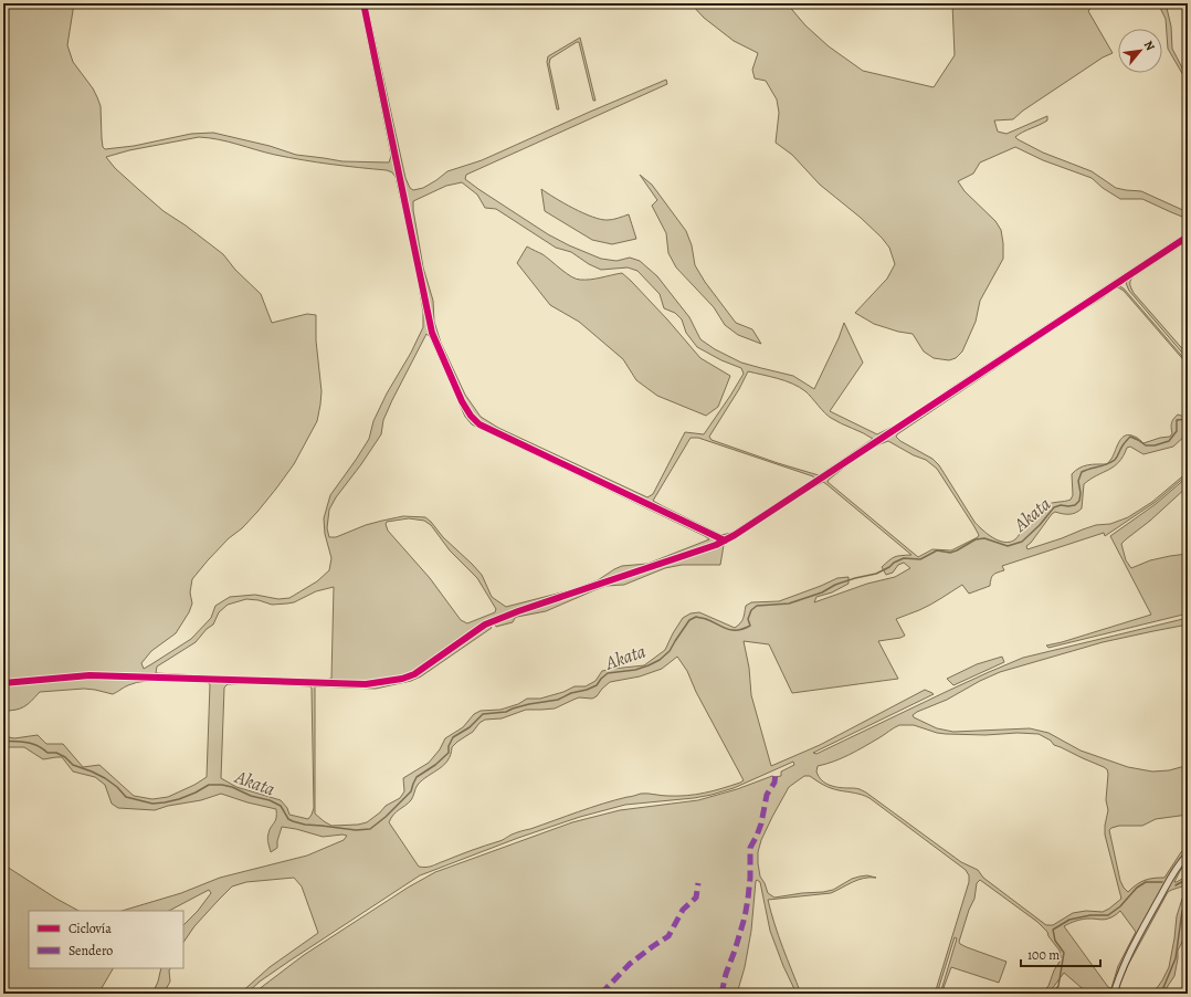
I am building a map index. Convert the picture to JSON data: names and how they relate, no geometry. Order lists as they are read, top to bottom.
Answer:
{
  "water": ["Akata"],
  "legend": ["Ciclovía", "Sendero"],
  "scale_bar": "100 m",
  "north": "top right"
}
